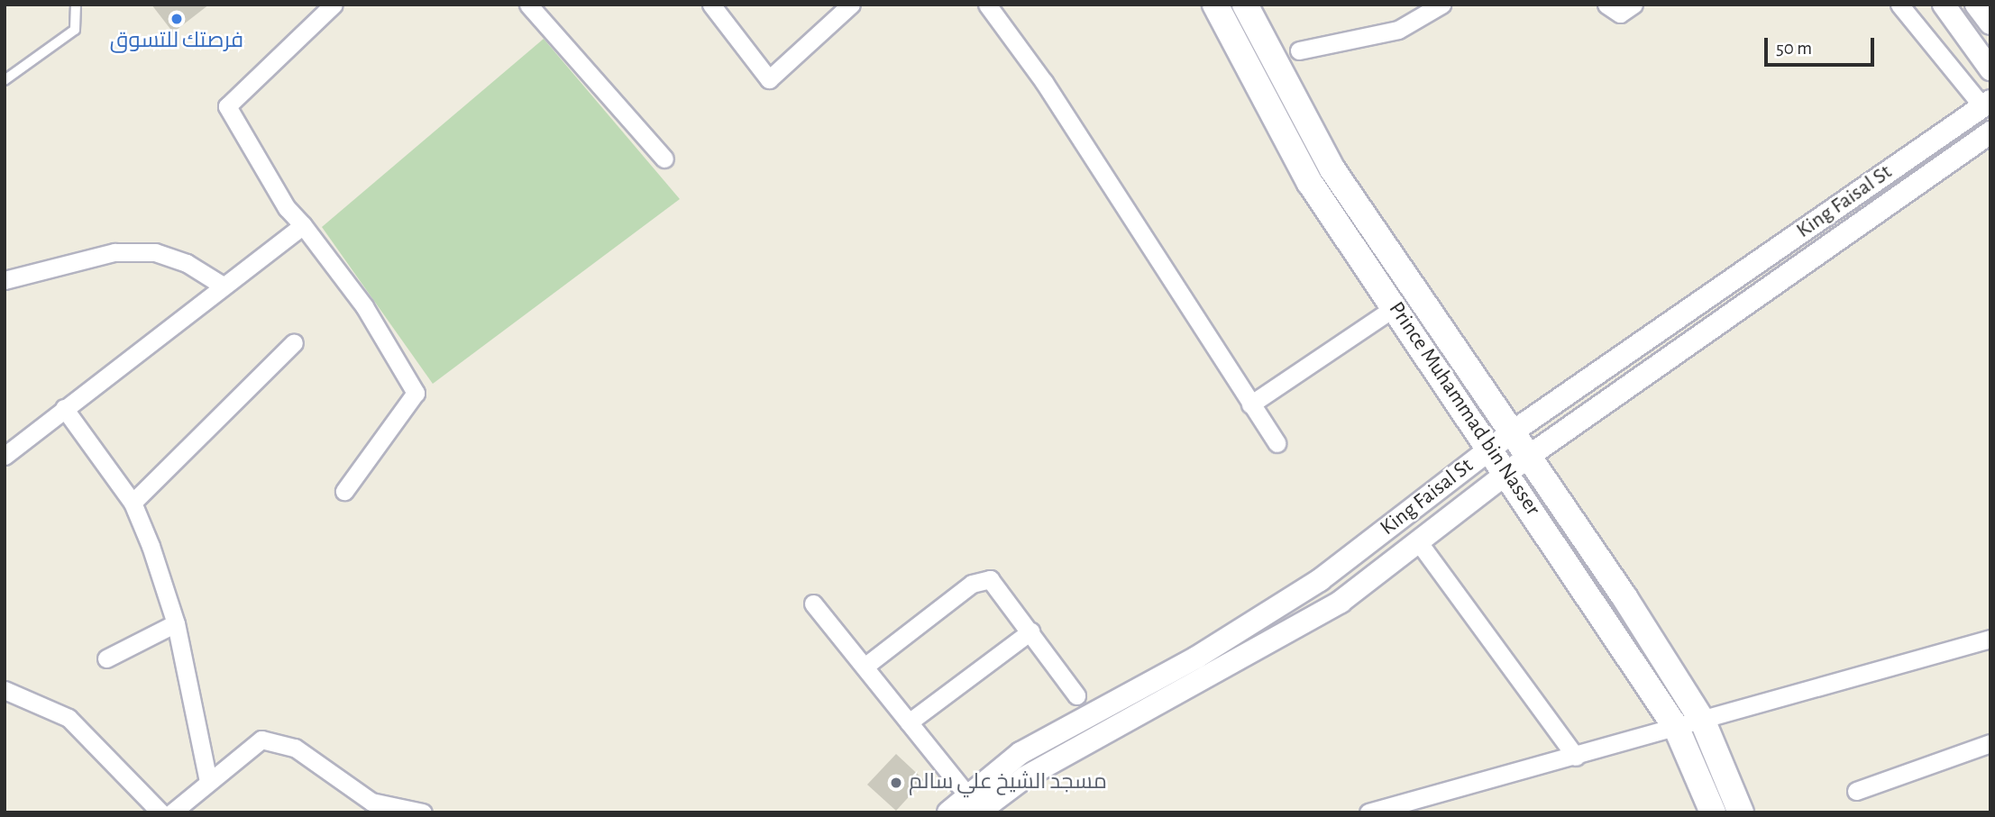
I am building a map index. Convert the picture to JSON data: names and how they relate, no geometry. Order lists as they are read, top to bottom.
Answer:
{
  "streets": {
    "main road": ["Prince Muhammad bin Nasser"],
    "street": ["King Faisal St"]
  },
  "crossings": [
    ["King Faisal St", "Prince Muhammad bin Nasser"]
  ],
  "places": ["فرصتك للتسوق", "مسجد الشيخ علي سالم"],
  "scale_bar": "50 m"
}
